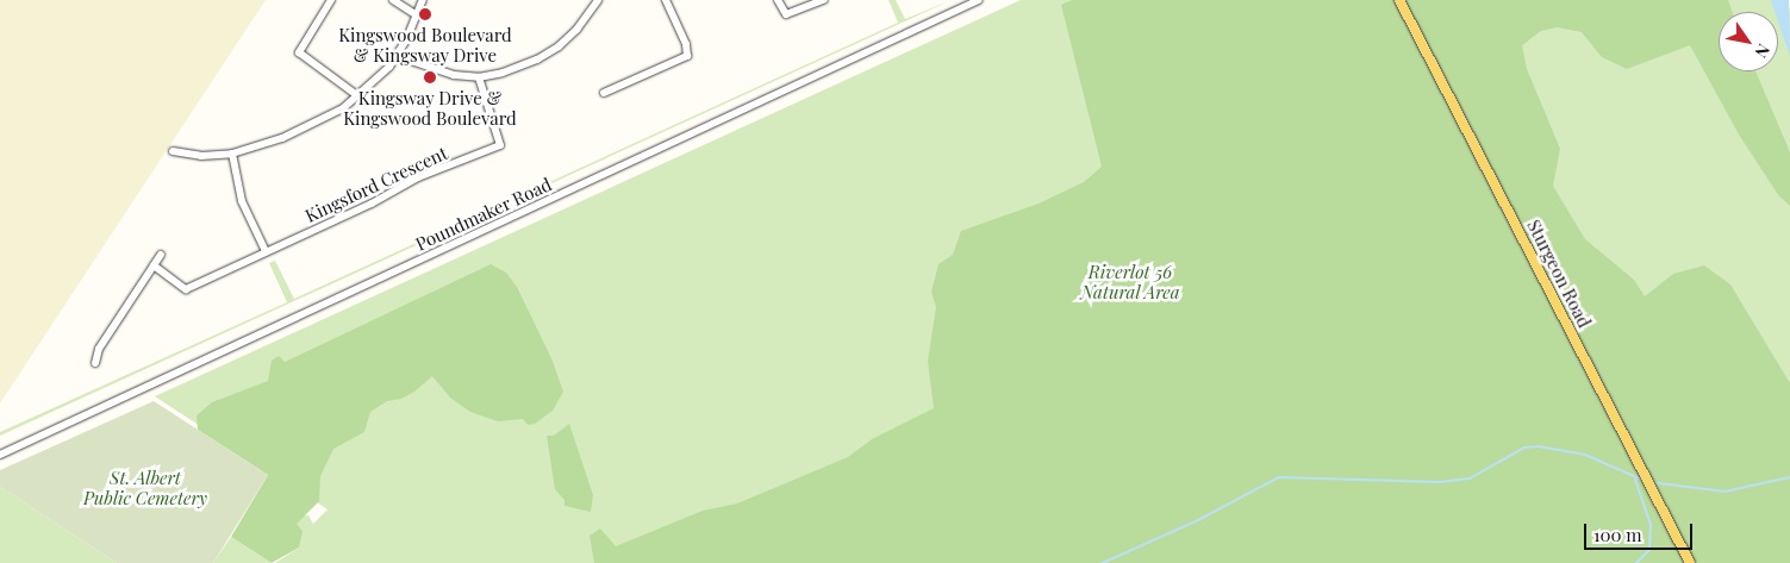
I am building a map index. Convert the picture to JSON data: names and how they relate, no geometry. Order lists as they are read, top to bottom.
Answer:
{
  "streets": {
    "main road": ["Sturgeon Road"],
    "street": ["Kingsford Crescent", "Poundmaker Road"]
  },
  "parks": ["Riverlot 56 Natural Area", "St. Albert Public Cemetery"],
  "places": ["Kingswood Boulevard & Kingsway Drive", "Kingsway Drive & Kingswood Boulevard"],
  "scale_bar": "100 m",
  "north": "bottom right"
}
